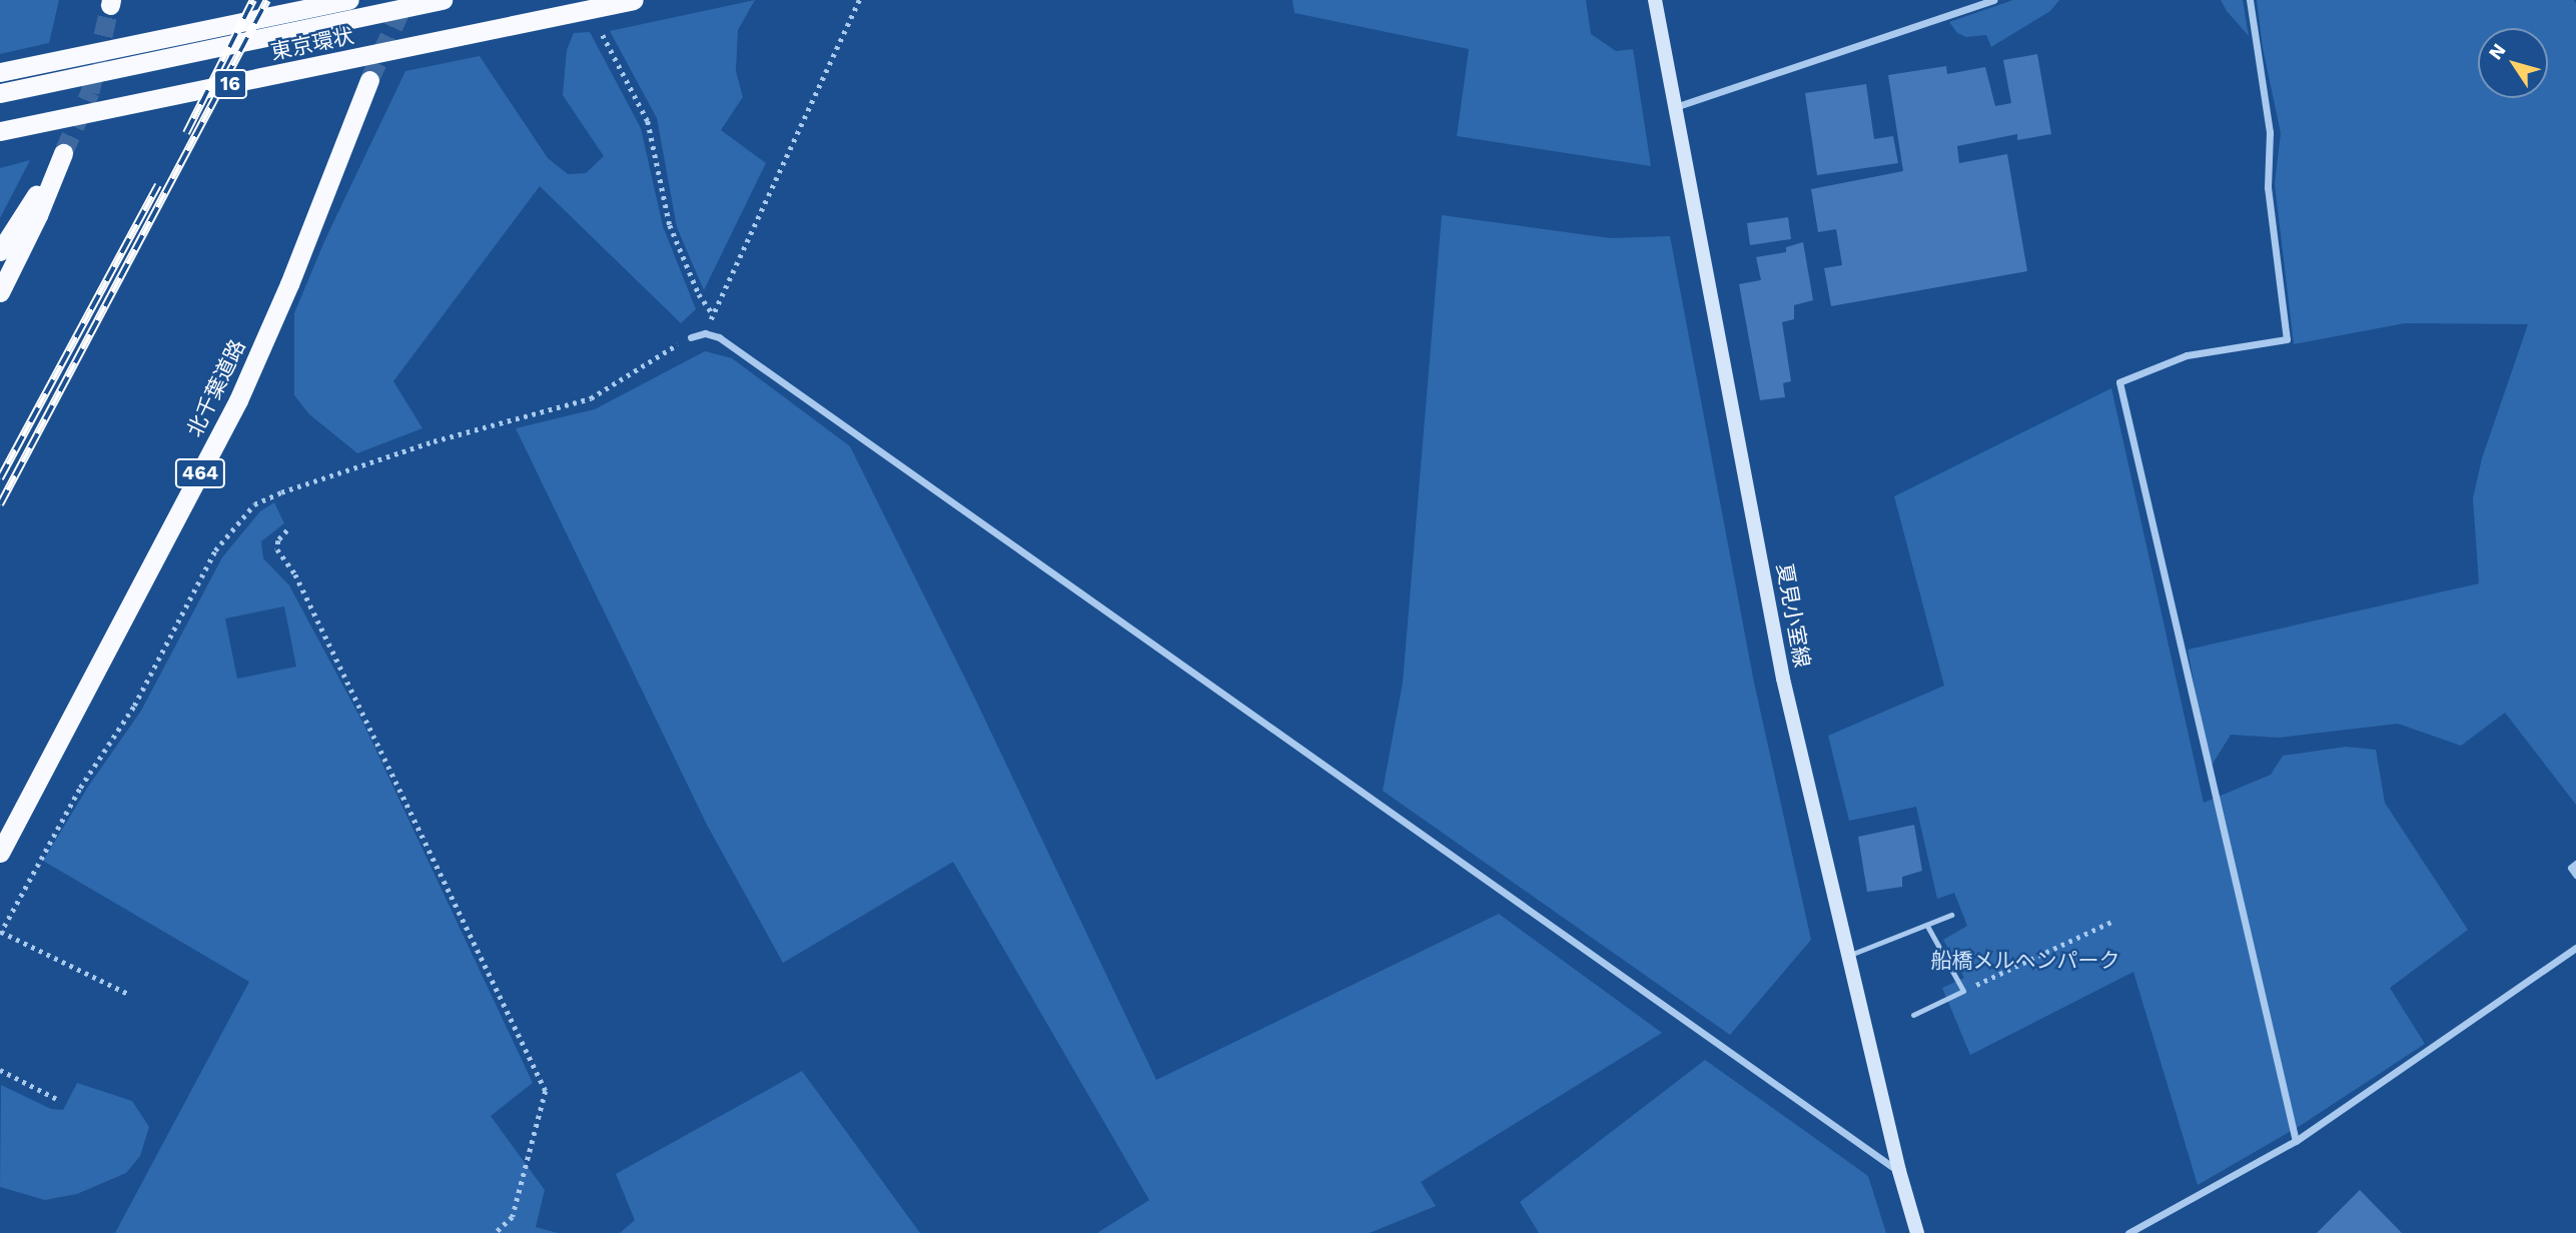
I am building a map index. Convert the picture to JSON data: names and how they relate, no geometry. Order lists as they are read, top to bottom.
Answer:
{
  "streets": {
    "highway": [
      "東京環状",
      "16",
      "北千葉道路",
      "464"
    ],
    "main road": ["夏見小室線"]
  },
  "parks": ["船橋メルヘンパーク"],
  "north": "top left"
}
